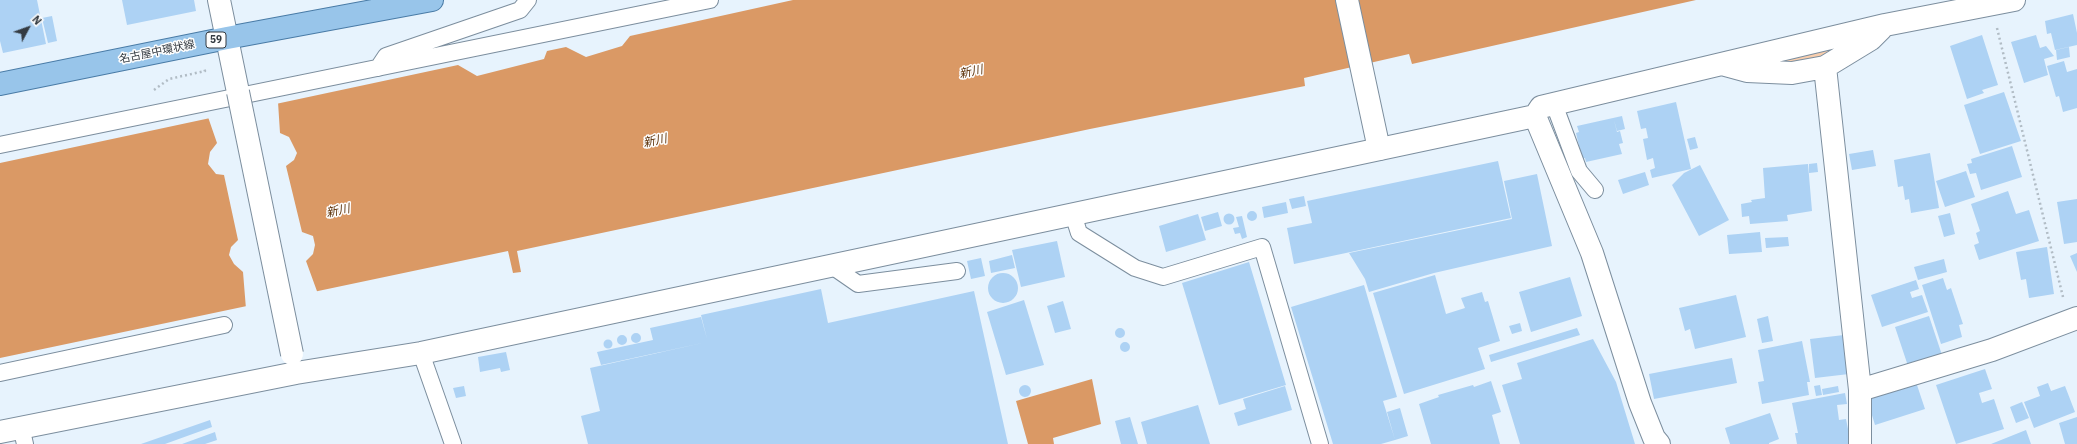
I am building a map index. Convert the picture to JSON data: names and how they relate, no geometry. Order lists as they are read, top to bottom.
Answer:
{
  "streets": {
    "main road": ["59", "名古屋中環状線"]
  },
  "water": ["新川"],
  "north": "top right"
}
